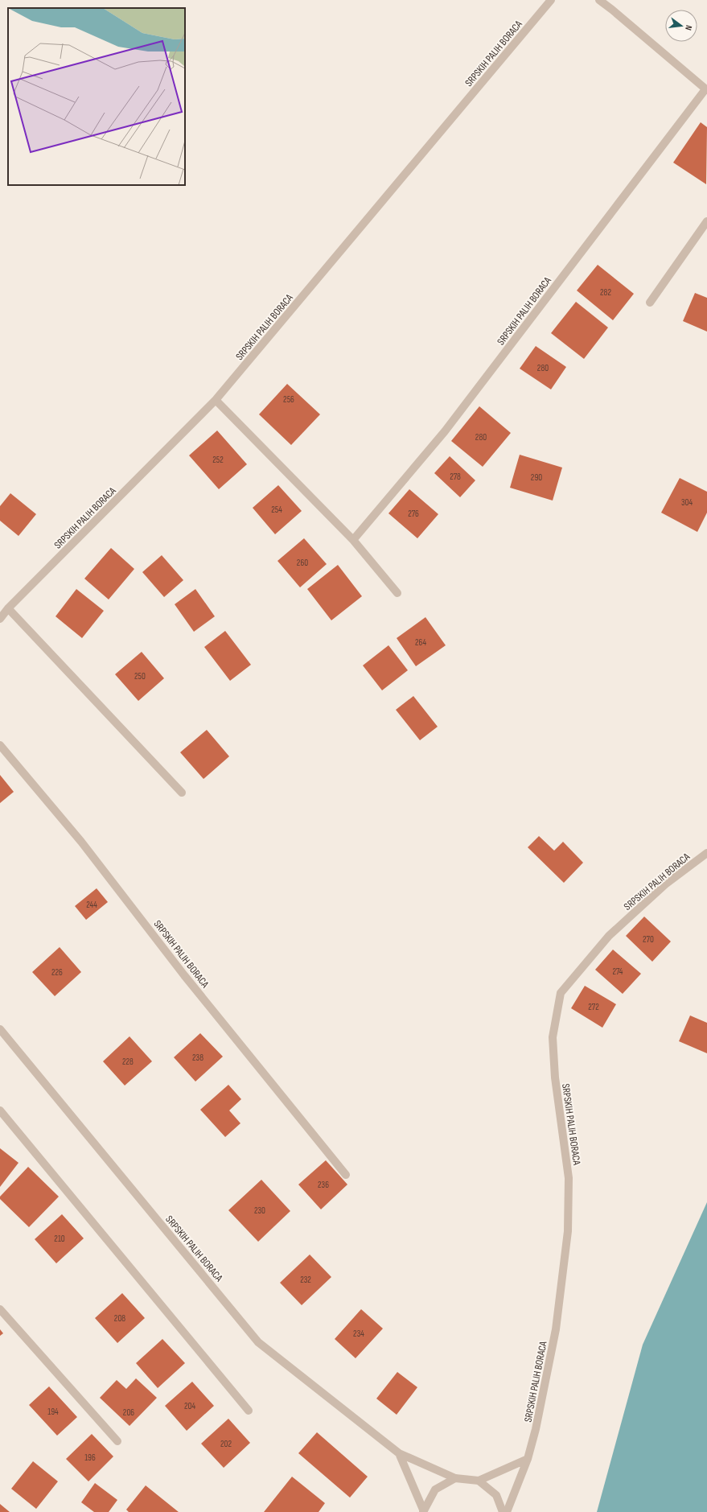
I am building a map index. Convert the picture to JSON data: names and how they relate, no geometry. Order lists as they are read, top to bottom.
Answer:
{
  "streets": {
    "street": ["SRPSKIH PALIH BORACA"]
  },
  "house_numbers": [
    "282",
    "280",
    "256",
    "280",
    "252",
    "278",
    "290",
    "304",
    "254",
    "276",
    "260",
    "264",
    "250",
    "244",
    "270",
    "274",
    "226",
    "272",
    "238",
    "228",
    "236",
    "230",
    "210",
    "232",
    "208",
    "234",
    "204",
    "194",
    "206",
    "202",
    "196"
  ],
  "north": "right"
}
